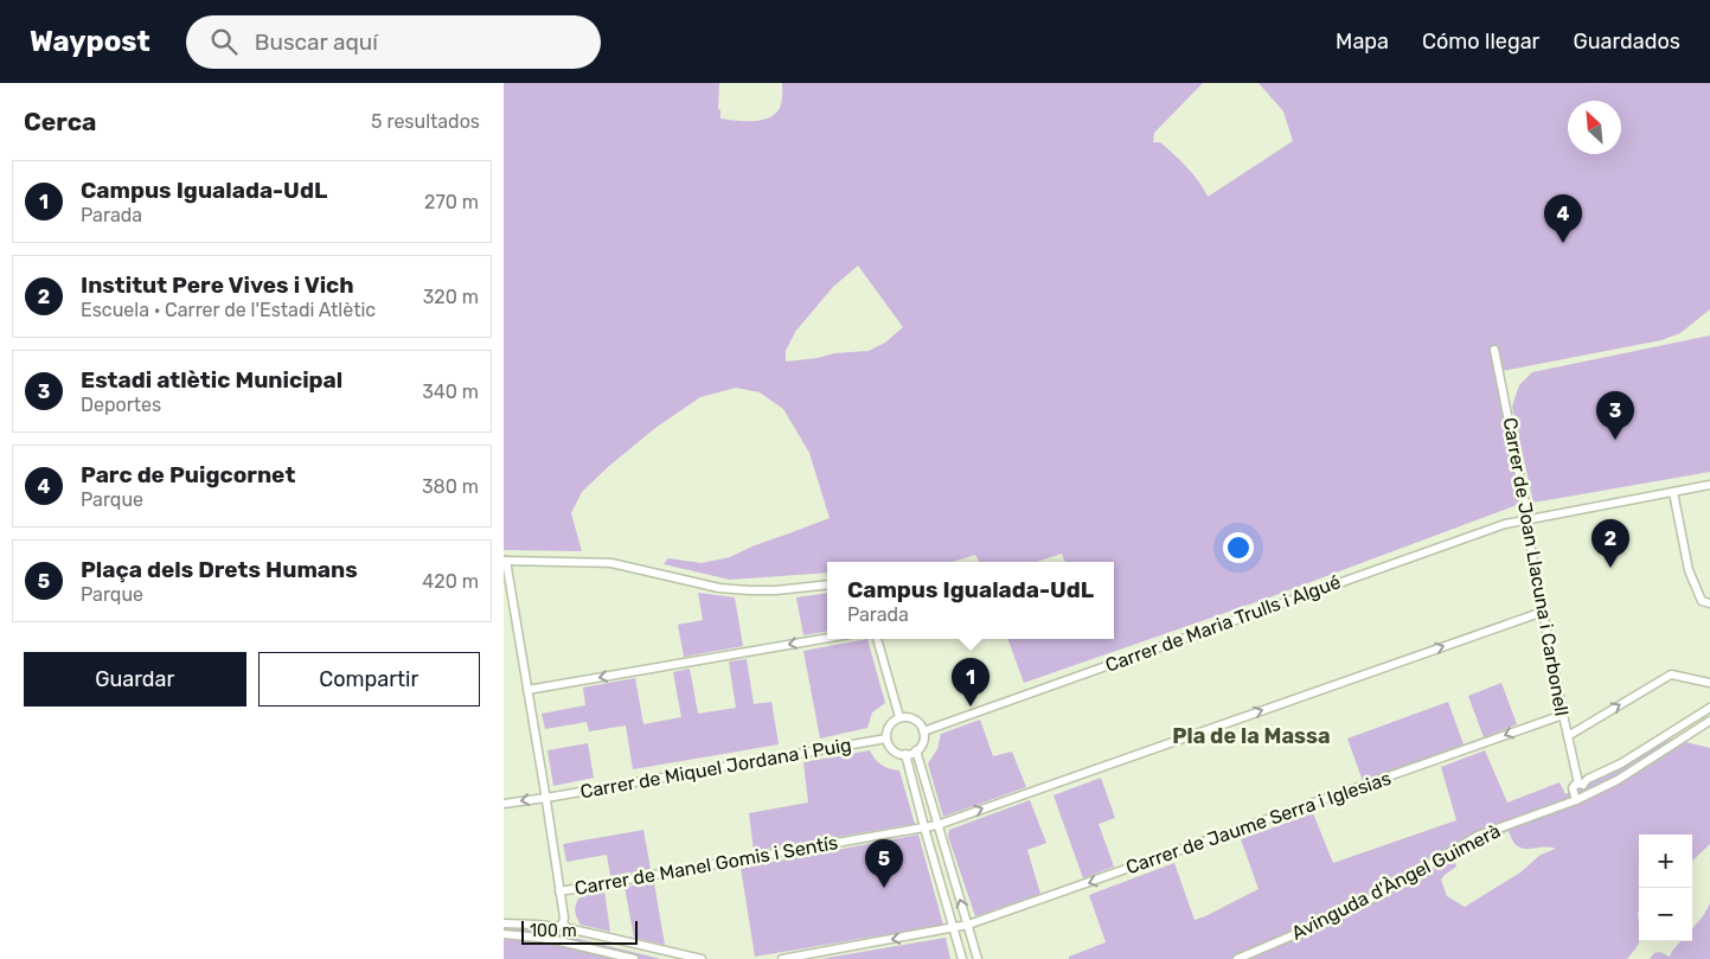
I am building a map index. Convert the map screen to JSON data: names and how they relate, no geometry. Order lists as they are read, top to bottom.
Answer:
{
  "streets": {
    "street": [
      "Carrer de Joan Llacuna i Carbonell",
      "Carrer de Maria Trulls i Algué",
      "Carrer de Miquel Jordana i Puig",
      "Carrer de Jaume Serra i Iglesias",
      "Carrer de Manel Gomis i Sentís",
      "Avinguda d'Àngel Guimerà"
    ]
  },
  "crossings": [
    ["Carrer de Joan Llacuna i Carbonell", "Carrer de Maria Trulls i Algué"],
    ["Carrer de Joan Llacuna i Carbonell", "Carrer de Jaume Serra i Iglesias"],
    ["Carrer de Joan Llacuna i Carbonell", "Carrer de Manel Gomis i Sentís"],
    ["Carrer de Joan Llacuna i Carbonell", "Avinguda d'Àngel Guimerà"],
    ["Carrer de Maria Trulls i Algué", "Carrer de Miquel Jordana i Puig"]
  ],
  "one_way": ["Carrer de Jaume Serra i Iglesias", "Carrer de Manel Gomis i Sentís"],
  "districts": ["Pla de la Massa"],
  "scale_bar": "100 m",
  "north": "top left",
  "page": {
    "header": "Waypost",
    "search": "Buscar aquí",
    "nav": ["Mapa", "Cómo llegar", "Guardados"],
    "heading": ["Cerca", "5 resultados"],
    "list": [
      {
        "mark": "1",
        "name": "Campus Igualada-UdL",
        "note": "Parada",
        "value": "270 m"
      },
      {
        "mark": "2",
        "name": "Institut Pere Vives i Vich",
        "note": "Escuela · Carrer de l'Estadi Atlètic",
        "value": "320 m"
      },
      {
        "mark": "3",
        "name": "Estadi atlètic Municipal",
        "note": "Deportes",
        "value": "340 m"
      },
      {
        "mark": "4",
        "name": "Parc de Puigcornet",
        "note": "Parque",
        "value": "380 m"
      },
      {
        "mark": "5",
        "name": "Plaça dels Drets Humans",
        "note": "Parque",
        "value": "420 m"
      }
    ],
    "pins": [
      "4",
      "3",
      "2",
      "1",
      "5"
    ],
    "popup": ["Campus Igualada-UdL", "Parada"],
    "buttons": ["Guardar", "Compartir"],
    "map_buttons": ["+", "−"],
    "scale": "100 m"
  }
}
